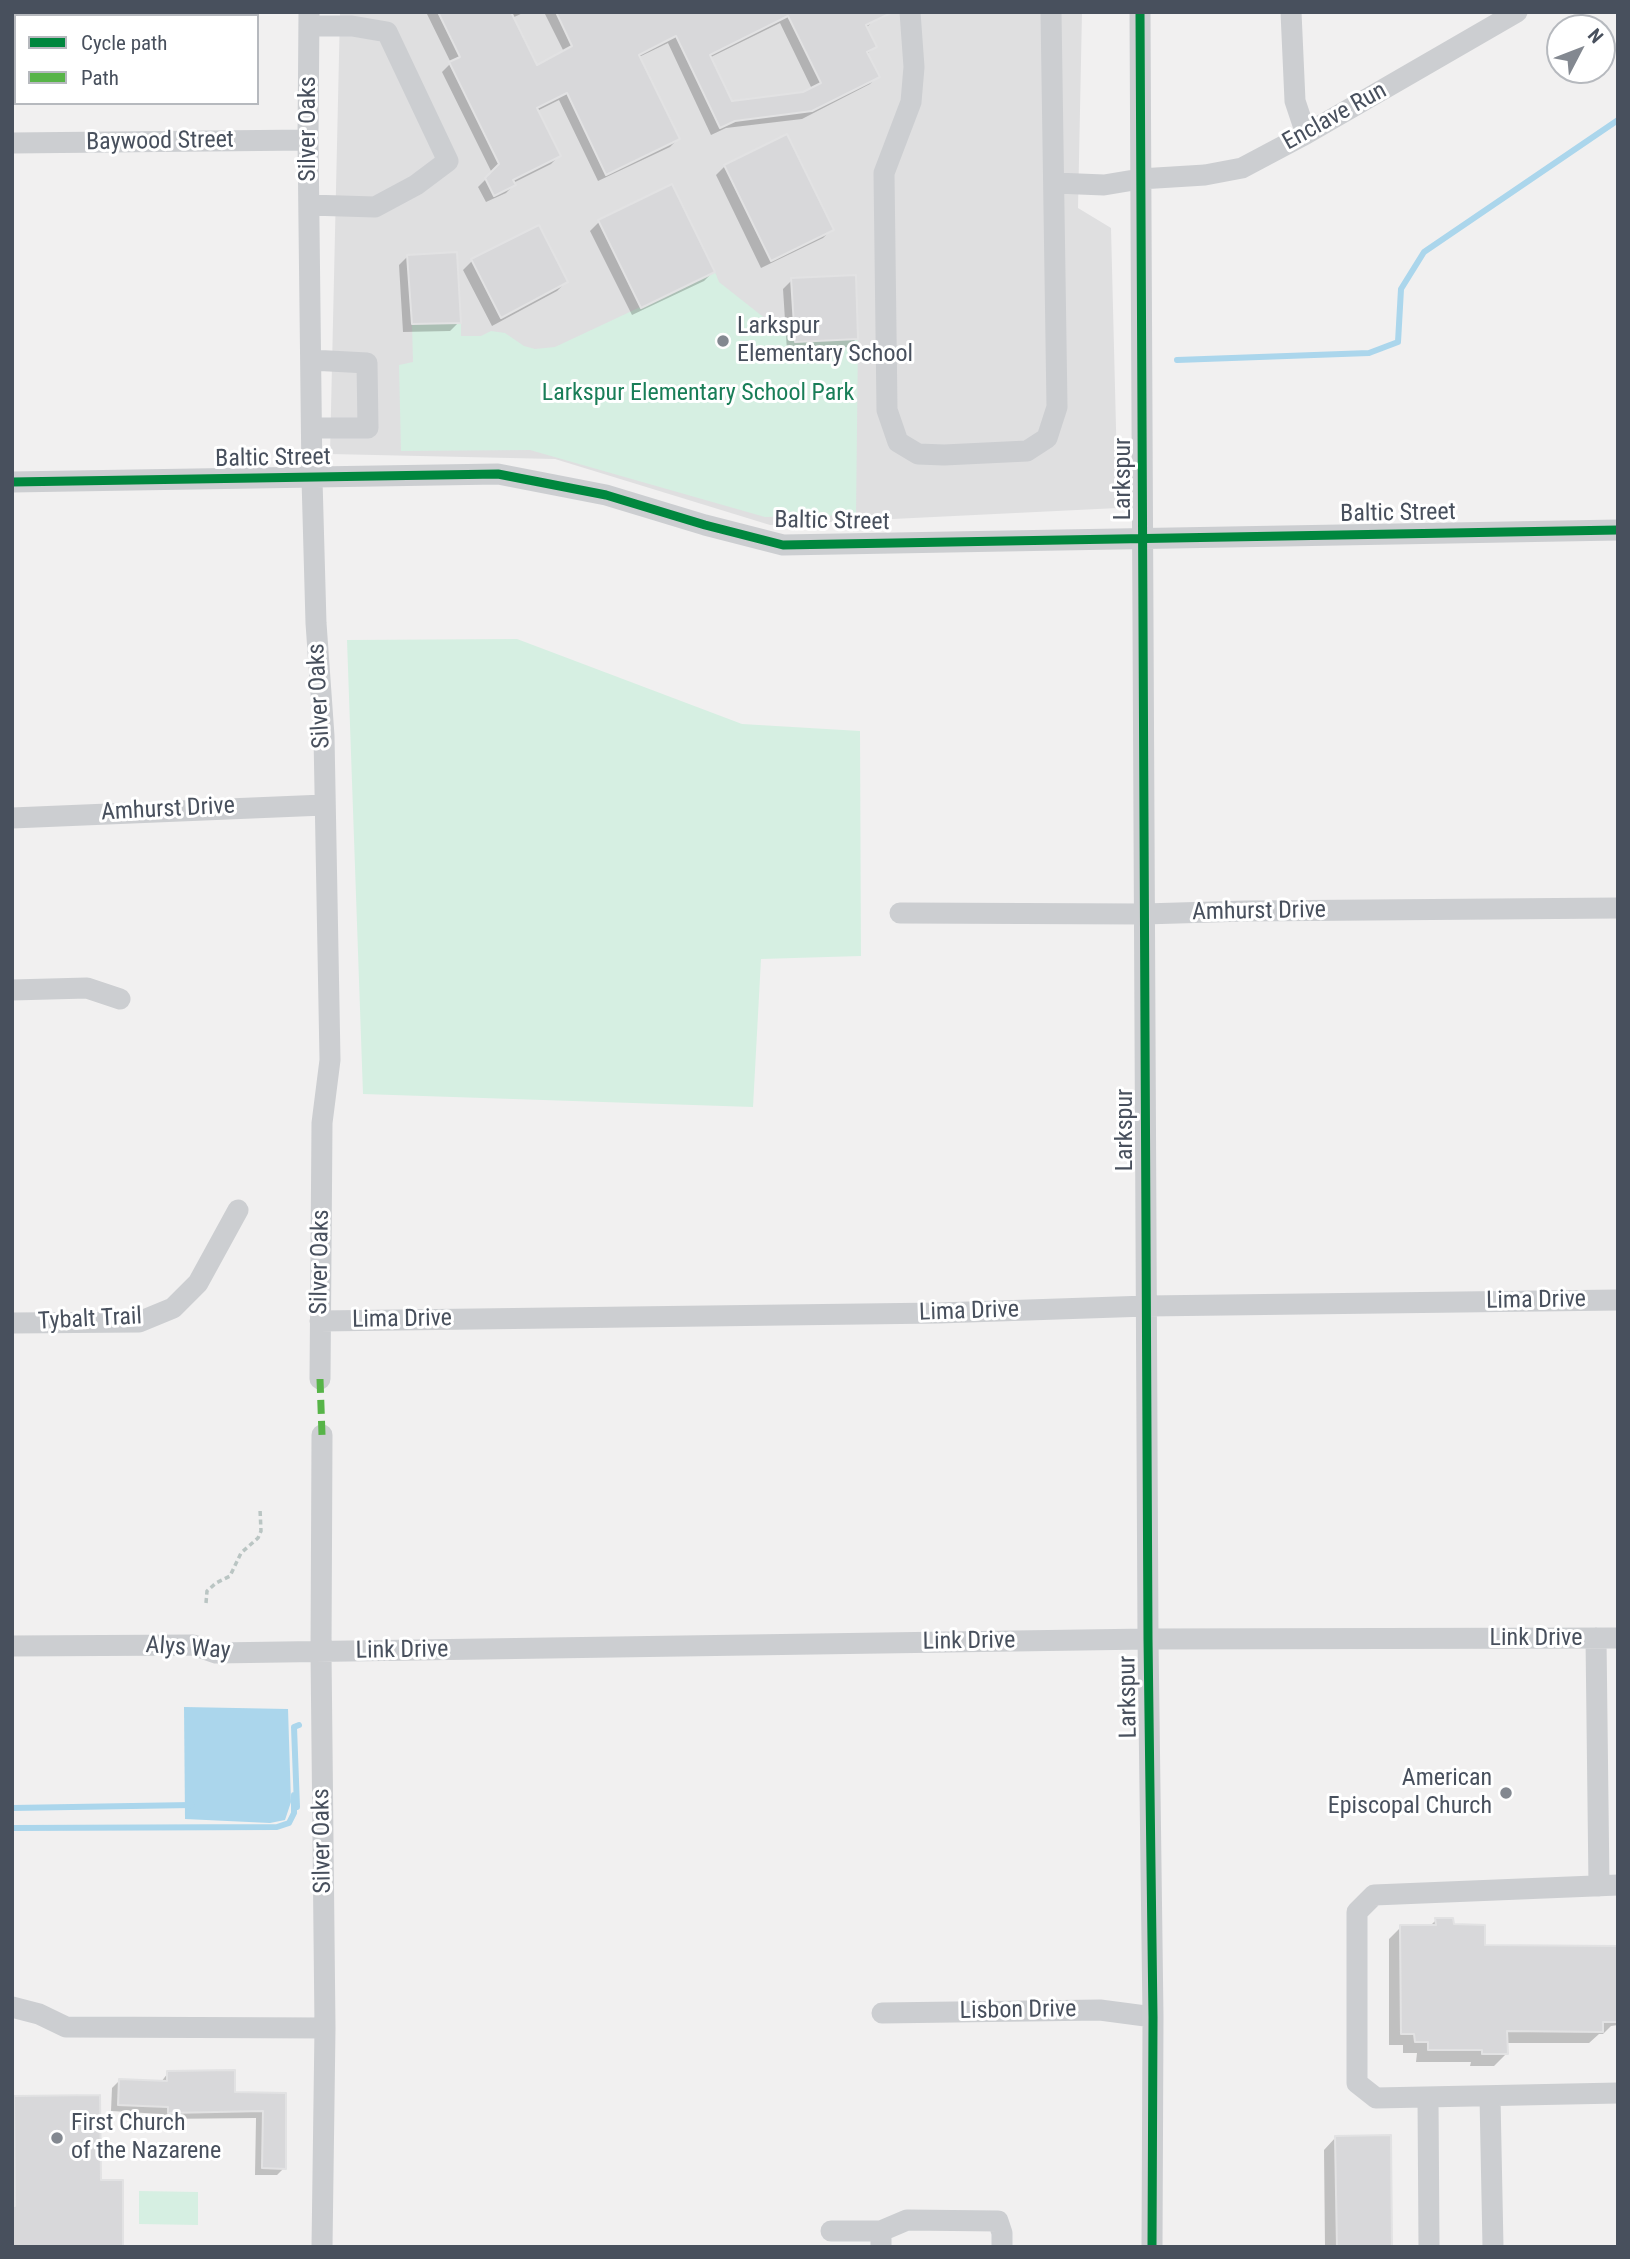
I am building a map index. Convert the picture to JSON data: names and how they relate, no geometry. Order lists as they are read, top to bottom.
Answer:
{
  "streets": {
    "street": [
      "Enclave Run",
      "Silver Oaks",
      "Baywood Street",
      "Baltic Street",
      "Larkspur",
      "Amhurst Drive",
      "Lima Drive",
      "Tybalt Trail",
      "Link Drive",
      "Alys Way",
      "Lisbon Drive"
    ]
  },
  "crossings": [
    ["Enclave Run", "Larkspur"],
    ["Silver Oaks", "Baywood Street"],
    ["Silver Oaks", "Baltic Street"],
    ["Silver Oaks", "Amhurst Drive"],
    ["Silver Oaks", "Lima Drive"],
    ["Silver Oaks", "Link Drive"],
    ["Silver Oaks", "Alys Way"],
    ["Baltic Street", "Larkspur"],
    ["Larkspur", "Amhurst Drive"],
    ["Larkspur", "Lima Drive"],
    ["Larkspur", "Link Drive"],
    ["Larkspur", "Lisbon Drive"],
    ["Link Drive", "Alys Way"]
  ],
  "parks": ["Larkspur Elementary School Park"],
  "places": ["Larkspur Elementary School", "American Episcopal Church", "First Church of the Nazarene"],
  "legend": ["Cycle path", "Path"],
  "north": "top right"
}
